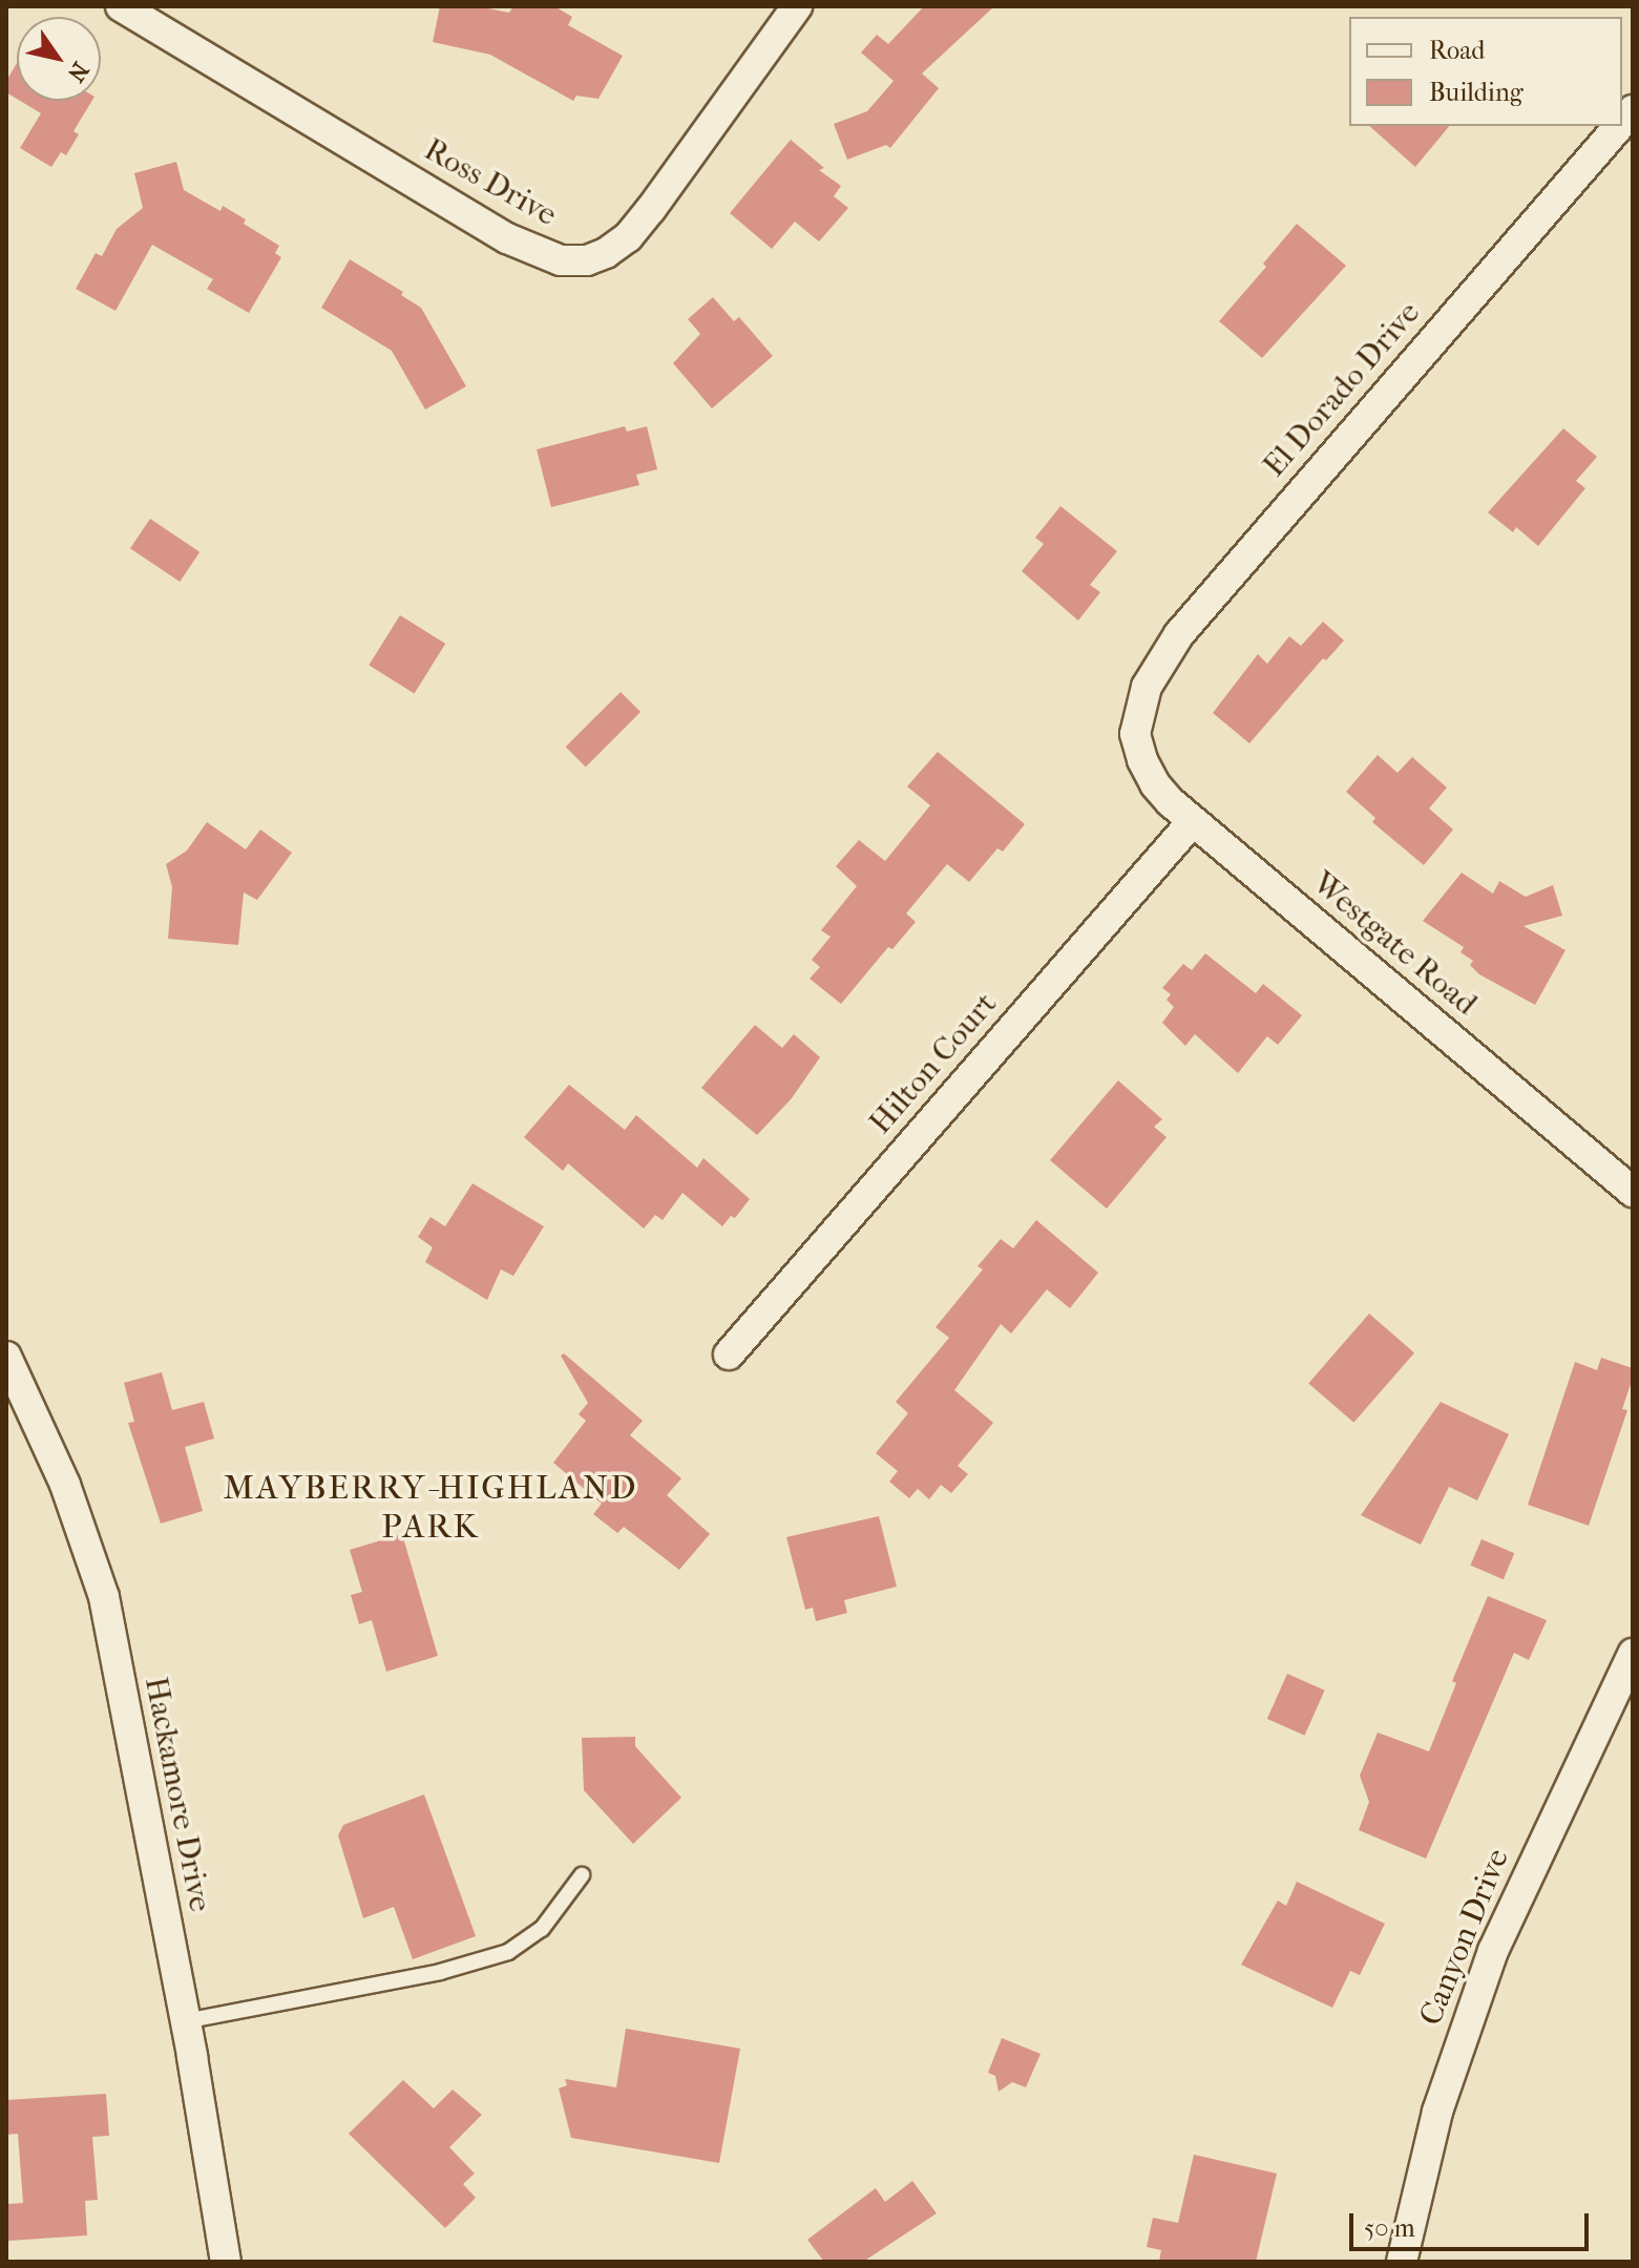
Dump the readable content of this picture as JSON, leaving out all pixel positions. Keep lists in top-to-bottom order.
{
  "streets": {
    "street": [
      "Ross Drive",
      "El Dorado Drive",
      "Westgate Road",
      "Hilton Court",
      "Hackamore Drive",
      "Canyon Drive"
    ]
  },
  "crossings": [
    ["El Dorado Drive", "Westgate Road"],
    ["Westgate Road", "Hilton Court"]
  ],
  "districts": ["MAYBERRY-HIGHLAND PARK"],
  "legend": ["Road", "Building"],
  "scale_bar": "50 m",
  "north": "bottom right"
}
